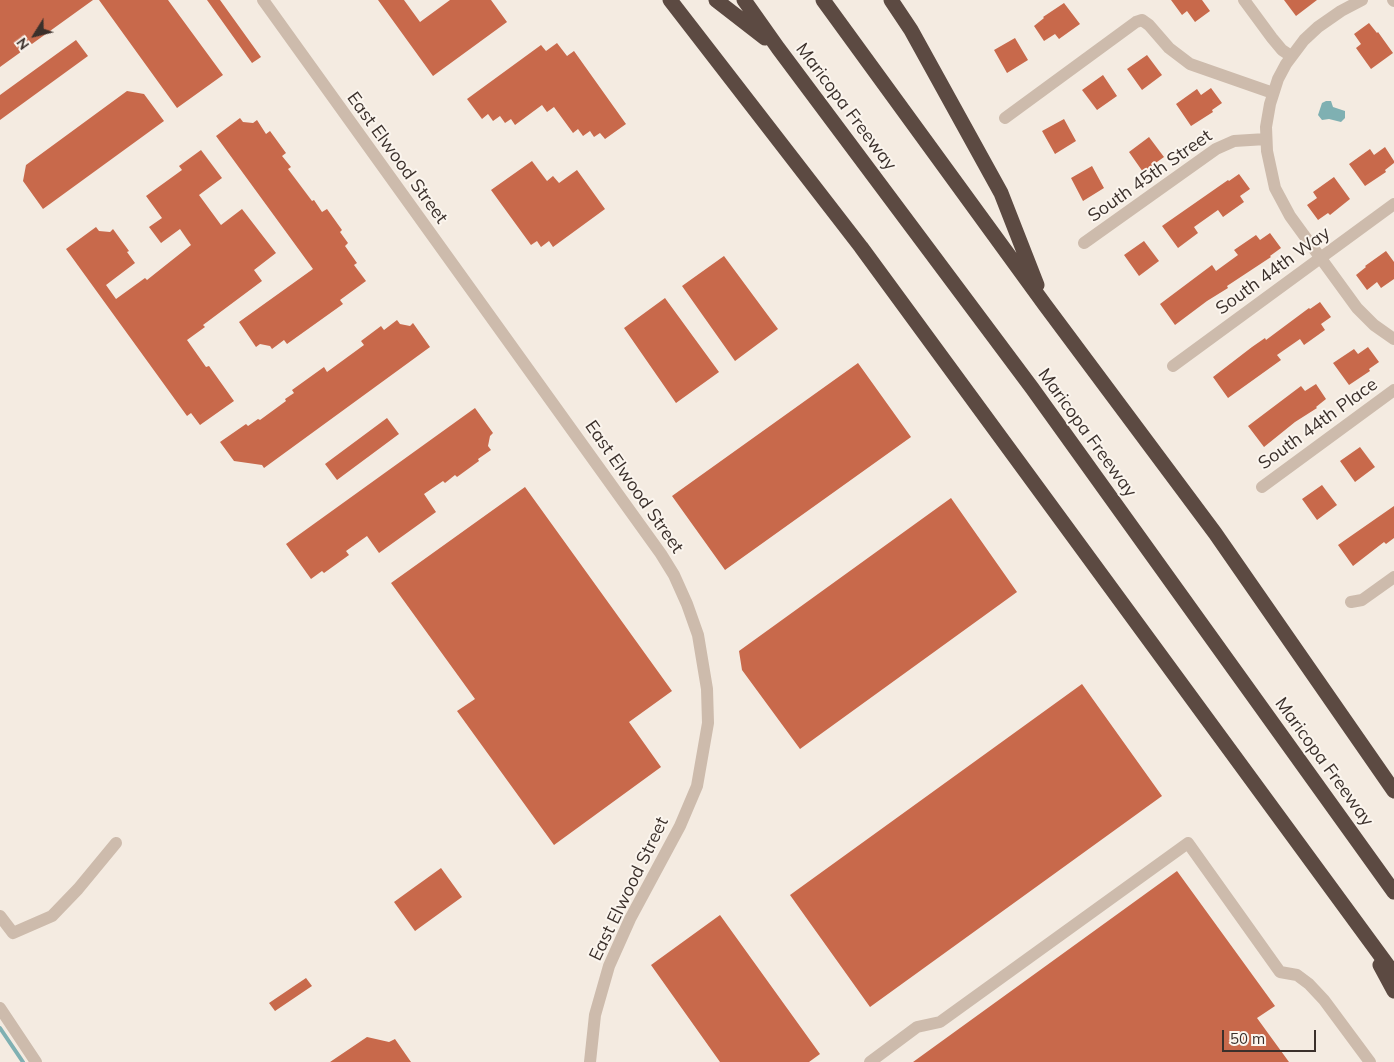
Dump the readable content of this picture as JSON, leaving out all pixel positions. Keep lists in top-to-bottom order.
{
  "streets": {
    "highway": ["Maricopa Freeway"],
    "street": [
      "East Elwood Street",
      "South 45th Street",
      "South 44th Way",
      "South 44th Place"
    ]
  },
  "scale_bar": "50 m",
  "north": "bottom left"
}
